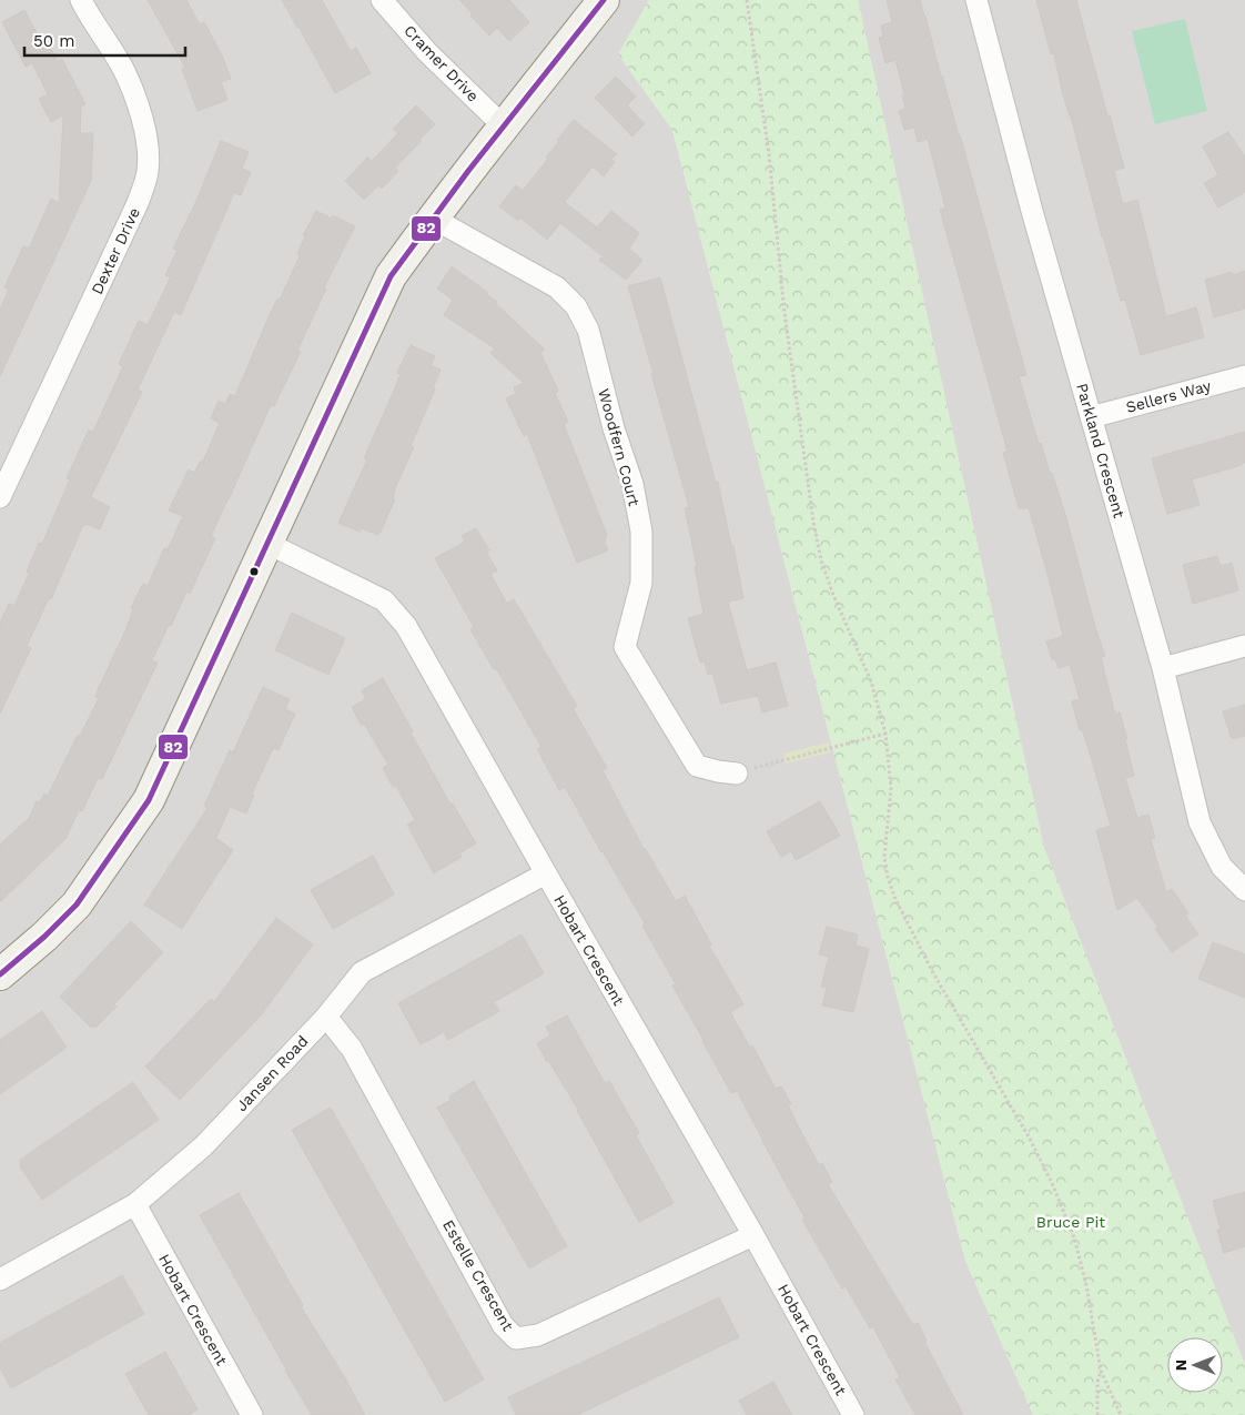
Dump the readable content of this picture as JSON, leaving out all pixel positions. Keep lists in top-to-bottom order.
{
  "streets": {
    "street": [
      "Cramer Drive",
      "Dexter Drive",
      "Sellers Way",
      "Woodfern Court",
      "Parkland Crescent",
      "Hobart Crescent",
      "Jansen Road",
      "Estelle Crescent"
    ]
  },
  "crossings": [
    ["Sellers Way", "Parkland Crescent"],
    ["Hobart Crescent", "Jansen Road"],
    ["Hobart Crescent", "Estelle Crescent"],
    ["Jansen Road", "Estelle Crescent"]
  ],
  "parks": ["Bruce Pit"],
  "lines": ["transit line 82"],
  "scale_bar": "50 m",
  "north": "left"
}
